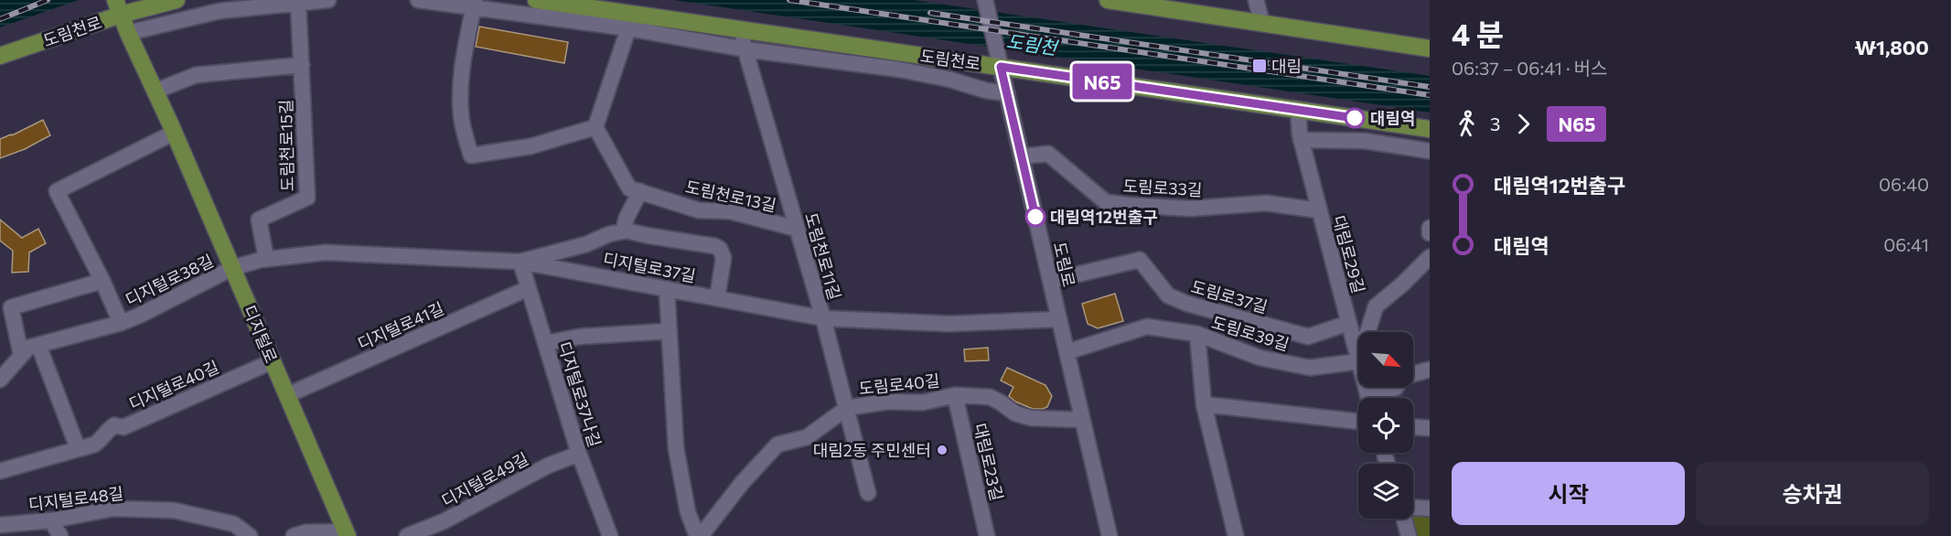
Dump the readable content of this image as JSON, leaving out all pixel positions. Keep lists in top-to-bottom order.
{
  "streets": {
    "main road": ["도림천로", "디지털로"],
    "street": [
      "도림천로15길",
      "도림로33길",
      "도림천로13길",
      "대림로29길",
      "도림천로11길",
      "도림로",
      "디지털로37길",
      "디지털로38길",
      "도림로37길",
      "디지털로41길",
      "도림로39길",
      "도림로40길",
      "디지털로40길",
      "디지털로37나길",
      "대림로23길",
      "디지털로49길",
      "디지털로48길"
    ]
  },
  "crossings": [
    ["도림천로", "대림로29길"],
    ["도림천로", "도림천로11길"],
    ["도림천로", "도림로"],
    ["도림천로", "디지털로"],
    ["도림천로15길", "디지털로37길"],
    ["도림로33길", "대림로29길"],
    ["도림로33길", "도림로"],
    ["도림천로13길", "도림천로11길"],
    ["대림로29길", "도림로37길"],
    ["도림천로11길", "디지털로37길"],
    ["도림천로11길", "도림로40길"],
    ["도림로", "디지털로37길"],
    ["도림로", "도림로37길"],
    ["도림로", "도림로39길"],
    ["도림로", "도림로40길"],
    ["디지털로37길", "디지털로38길"],
    ["디지털로37길", "디지털로"],
    ["디지털로37길", "디지털로37나길"],
    ["디지털로38길", "디지털로"],
    ["디지털로41길", "디지털로"],
    ["디지털로41길", "디지털로37나길"],
    ["디지털로", "디지털로40길"],
    ["도림로40길", "대림로23길"],
    ["디지털로37나길", "디지털로49길"]
  ],
  "water": ["도림천"],
  "places": {
    "transit": ["대림"],
    "other": ["대림역", "대림역12번출구", "대림2동 주민센터"]
  },
  "lines": ["bus line N65"],
  "north": "bottom right",
  "page": {
    "on_map": "N65",
    "heading": ["4 분", "06:37 – 06:41 · 버스", "₩1,800"],
    "legs": ["3", "N65"],
    "list": [
      {
        "name": "대림역12번출구",
        "value": "06:40"
      },
      {
        "name": "대림역",
        "value": "06:41"
      }
    ],
    "buttons": ["시작", "승차권"]
  }
}
